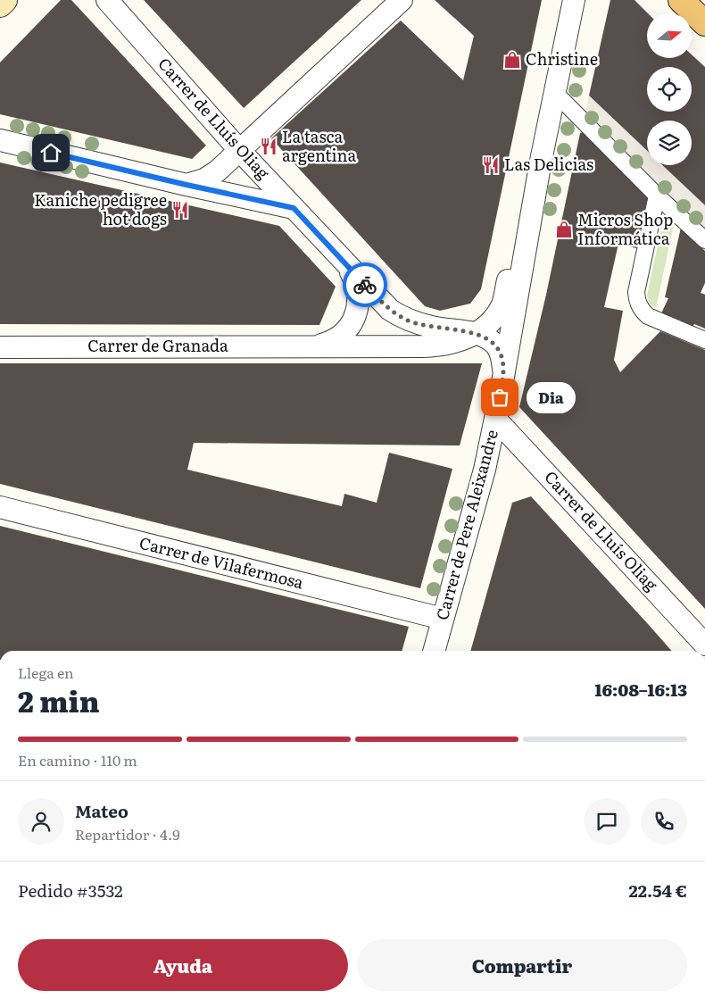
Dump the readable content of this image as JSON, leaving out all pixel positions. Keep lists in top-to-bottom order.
{
  "streets": {
    "street": [
      "Carrer de Lluís Oliag",
      "Carrer de Granada",
      "Carrer de Pere Aleixandre",
      "Carrer de Vilafermosa"
    ]
  },
  "crossings": [
    ["Carrer de Lluís Oliag", "Carrer de Granada"],
    ["Carrer de Lluís Oliag", "Carrer de Pere Aleixandre"],
    ["Carrer de Granada", "Carrer de Pere Aleixandre"],
    ["Carrer de Pere Aleixandre", "Carrer de Vilafermosa"]
  ],
  "places": {
    "shop": ["Christine", "Micros Shop Informática"],
    "restaurant": ["La tasca argentina", "Las Delicias", "Kaniche pedigree hot dogs"],
    "other": ["Dia"]
  },
  "north": "right",
  "page": {
    "bubble": "Dia",
    "heading": ["2 min", "Llega en", "16:08–16:13"],
    "panel": [
      "Mateo",
      "Repartidor · 4.9",
      "Pedido #3532",
      "22.54 €"
    ],
    "bar": "En camino · 110 m",
    "buttons": ["Ayuda", "Compartir"]
  }
}
